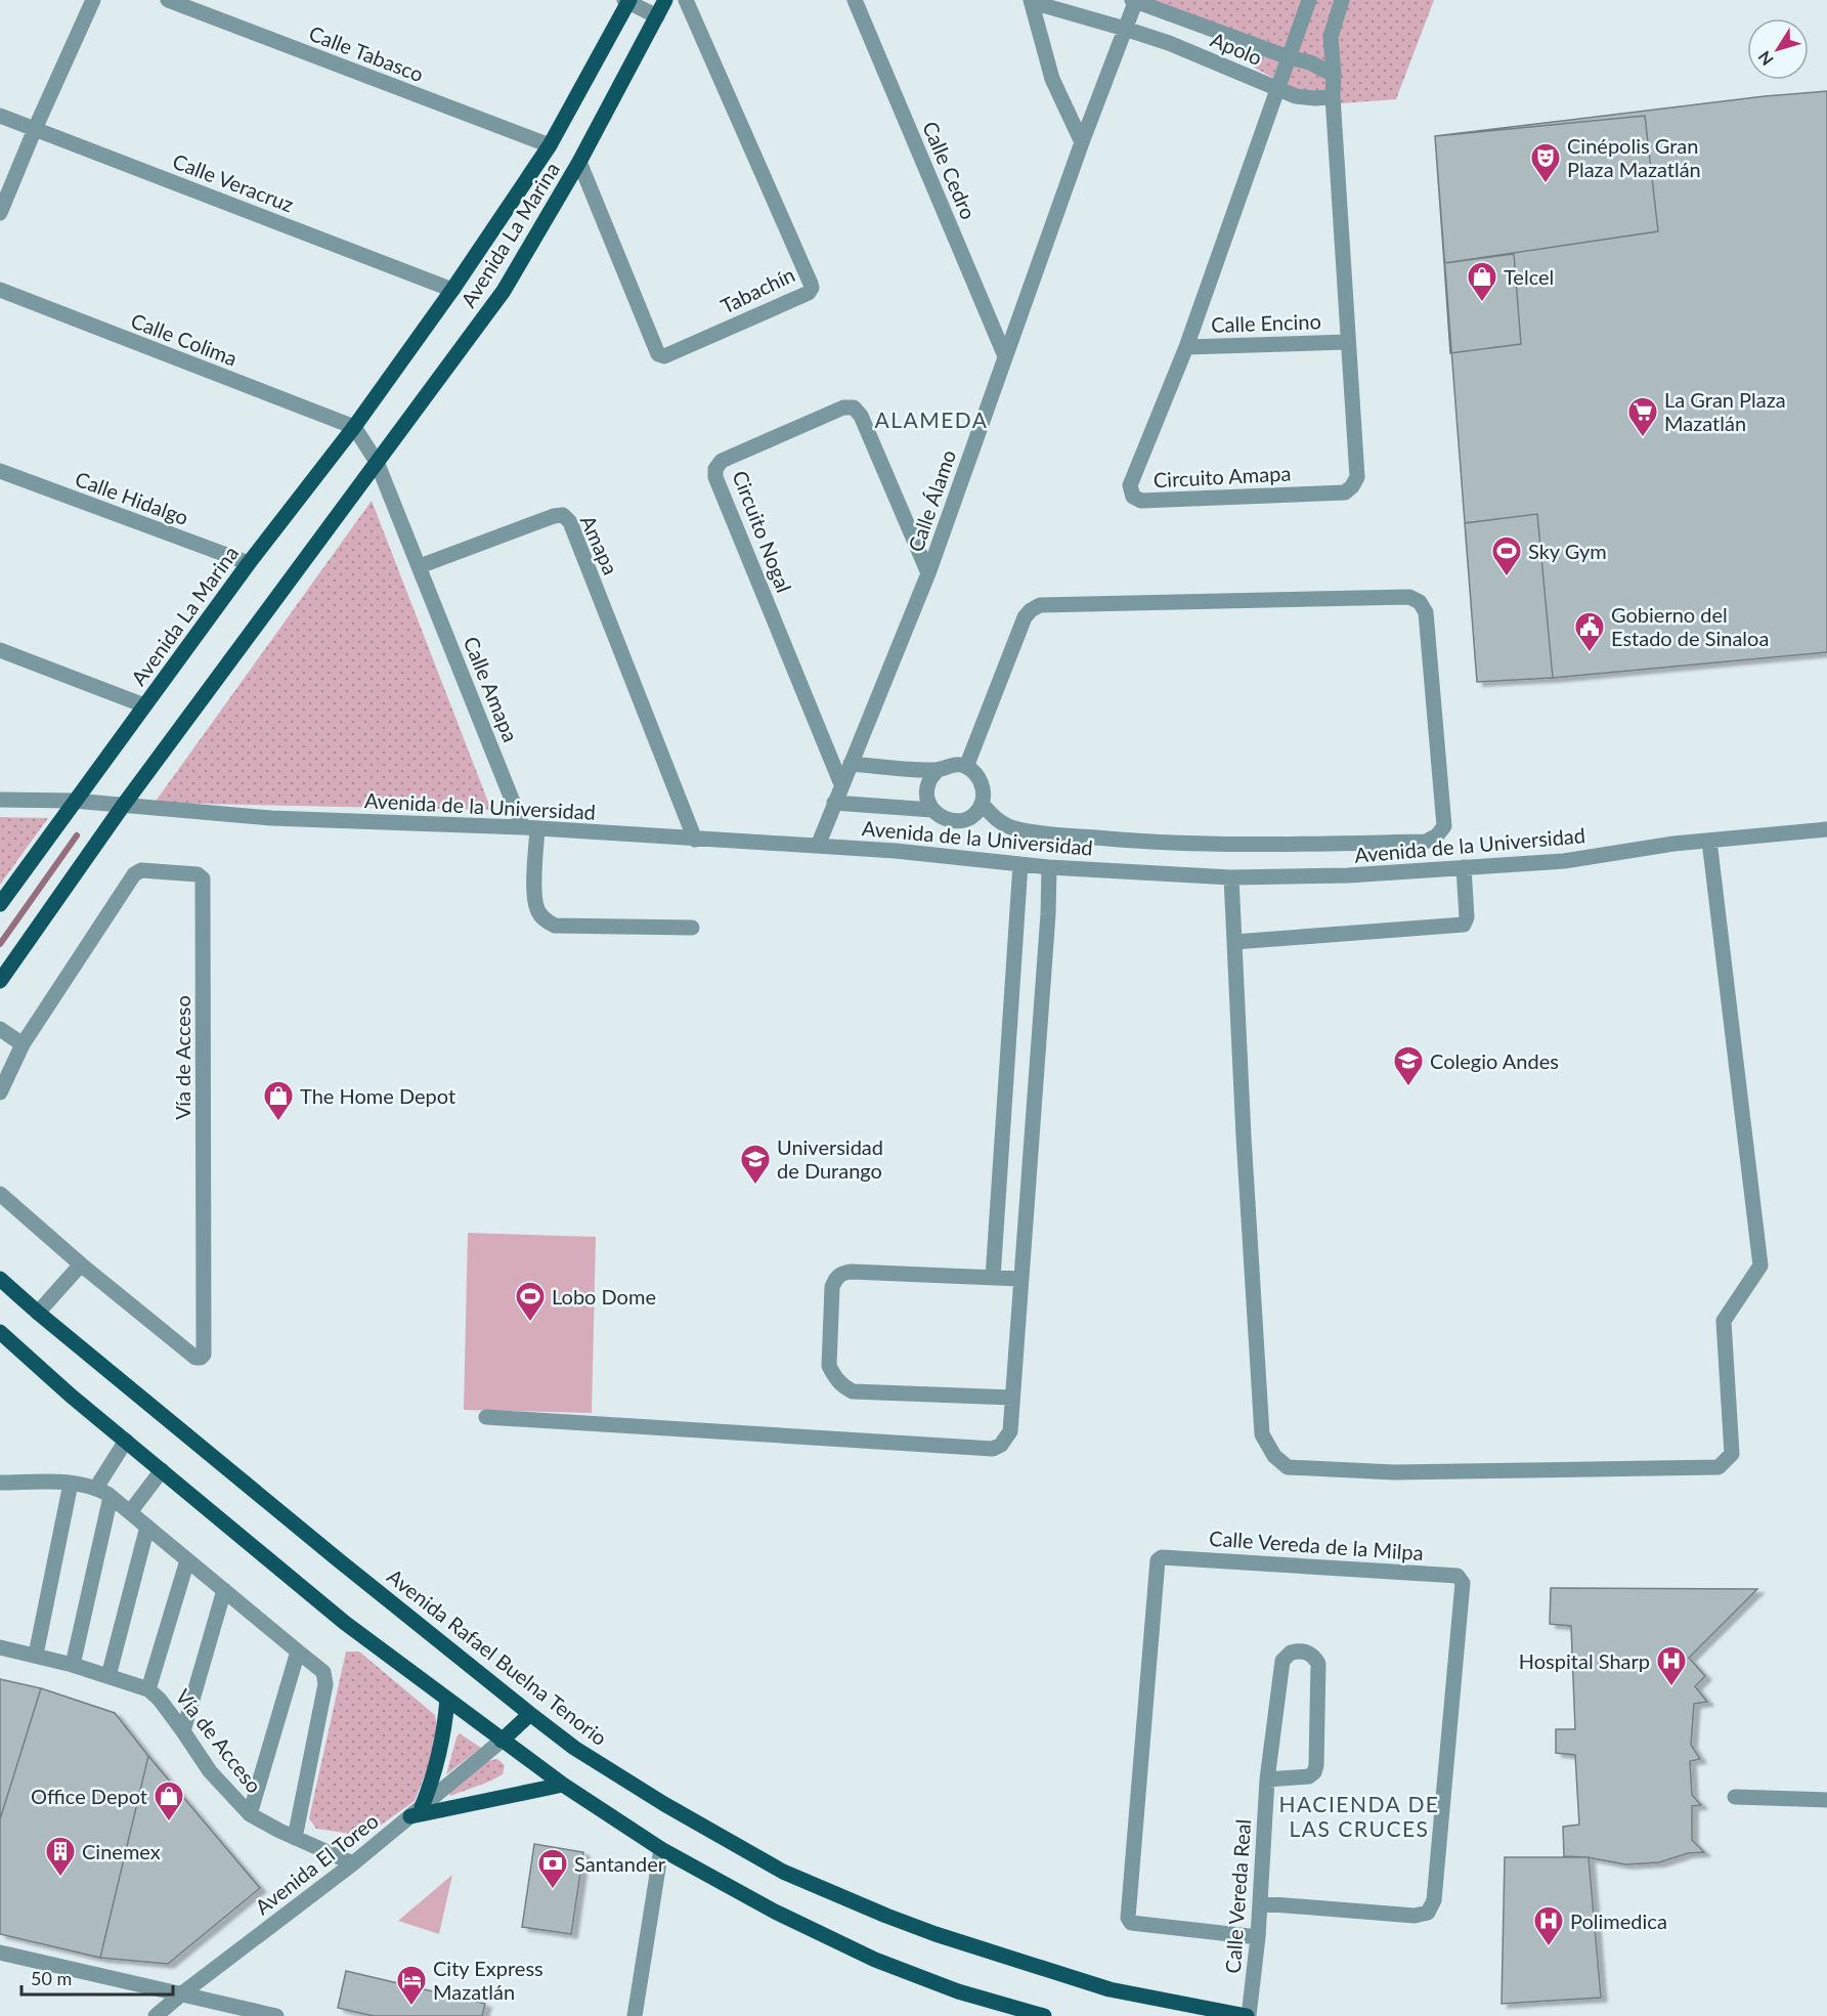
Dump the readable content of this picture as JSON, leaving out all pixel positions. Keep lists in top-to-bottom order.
{
  "streets": {
    "main road": ["Avenida La Marina", "Avenida Rafael Buelna Tenorio"],
    "street": [
      "Apolo",
      "Calle Tabasco",
      "Calle Cedro",
      "Calle Veracruz",
      "Tabachín",
      "Calle Encino",
      "Calle Colima",
      "Circuito Amapa",
      "Calle Hidalgo",
      "Calle Álamo",
      "Circuito Nogal",
      "Amapa",
      "Calle Amapa",
      "Avenida de la Universidad",
      "Vía de Acceso",
      "Calle Vereda de la Milpa",
      "Avenida El Toreo",
      "Calle Vereda Real"
    ]
  },
  "crossings": [
    ["Apolo", "Circuito Amapa"],
    ["Apolo", "Calle Álamo"],
    ["Calle Tabasco", "Avenida La Marina"],
    ["Calle Cedro", "Calle Álamo"],
    ["Calle Veracruz", "Avenida La Marina"],
    ["Avenida La Marina", "Tabachín"],
    ["Avenida La Marina", "Calle Colima"],
    ["Avenida La Marina", "Calle Hidalgo"],
    ["Avenida La Marina", "Avenida de la Universidad"],
    ["Calle Encino", "Circuito Amapa"],
    ["Calle Álamo", "Circuito Nogal"],
    ["Calle Álamo", "Avenida de la Universidad"],
    ["Amapa", "Calle Amapa"],
    ["Amapa", "Avenida de la Universidad"],
    ["Calle Amapa", "Avenida de la Universidad"],
    ["Vía de Acceso", "Avenida El Toreo"],
    ["Calle Vereda de la Milpa", "Calle Vereda Real"],
    ["Avenida Rafael Buelna Tenorio", "Calle Vereda Real"]
  ],
  "districts": ["ALAMEDA", "HACIENDA DE LAS CRUCES"],
  "places": {
    "theatre": ["Cinépolis Gran Plaza Mazatlán"],
    "shop": ["Telcel", "The Home Depot", "Office Depot"],
    "supermarket": ["La Gran Plaza Mazatlán"],
    "sports": ["Sky Gym", "Lobo Dome"],
    "public building": ["Gobierno del Estado de Sinaloa"],
    "school or university": ["Colegio Andes", "Universidad de Durango"],
    "hospital": ["Hospital Sharp", "Polimedica"],
    "building": ["Cinemex"],
    "bank": ["Santander"],
    "hotel": ["City Express Mazatlán"]
  },
  "scale_bar": "50 m",
  "north": "bottom left"
}
